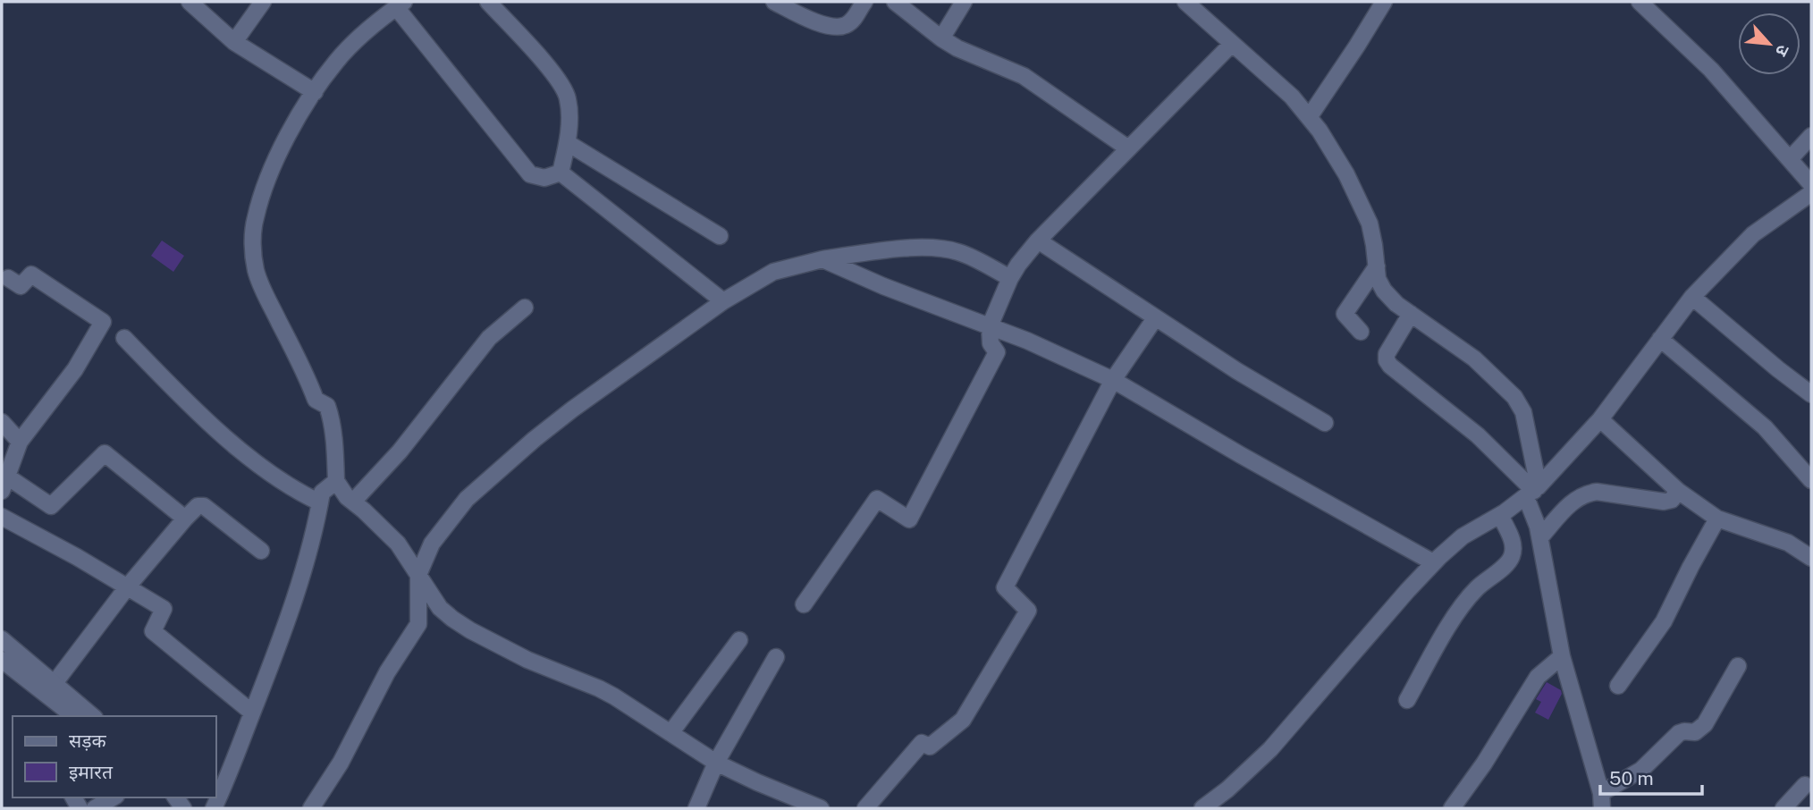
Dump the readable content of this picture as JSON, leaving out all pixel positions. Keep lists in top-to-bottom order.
{
  "legend": ["सड़क", "इमारत"],
  "scale_bar": "50 m",
  "north": "bottom right"
}
